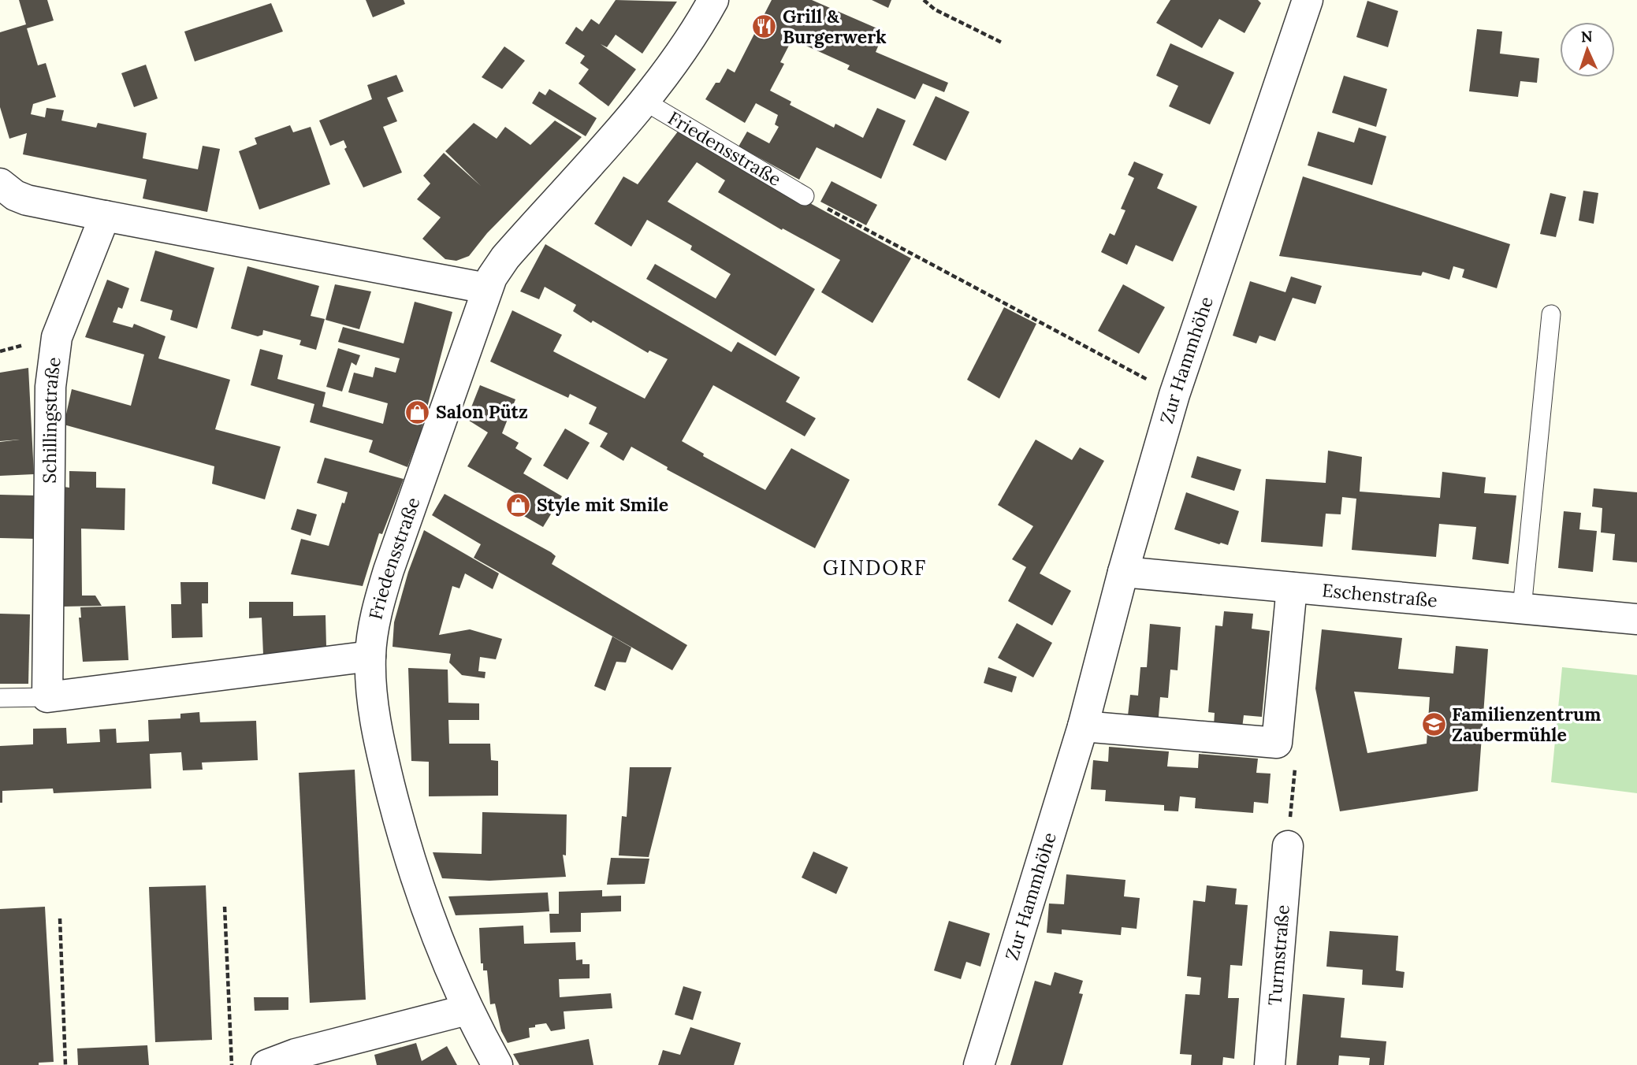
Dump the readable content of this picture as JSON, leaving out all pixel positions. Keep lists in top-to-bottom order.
{
  "streets": {
    "street": [
      "Friedensstraße",
      "Zur Hammhöhe",
      "Schillingstraße",
      "Eschenstraße",
      "Turmstraße"
    ]
  },
  "crossings": [
    ["Zur Hammhöhe", "Eschenstraße"]
  ],
  "districts": ["GINDORF"],
  "places": {
    "restaurant": ["Grill & Burgerwerk"],
    "shop": ["Salon Pütz", "Style mit Smile"],
    "school or university": ["Familienzentrum Zaubermühle"]
  },
  "north": "top"
}
